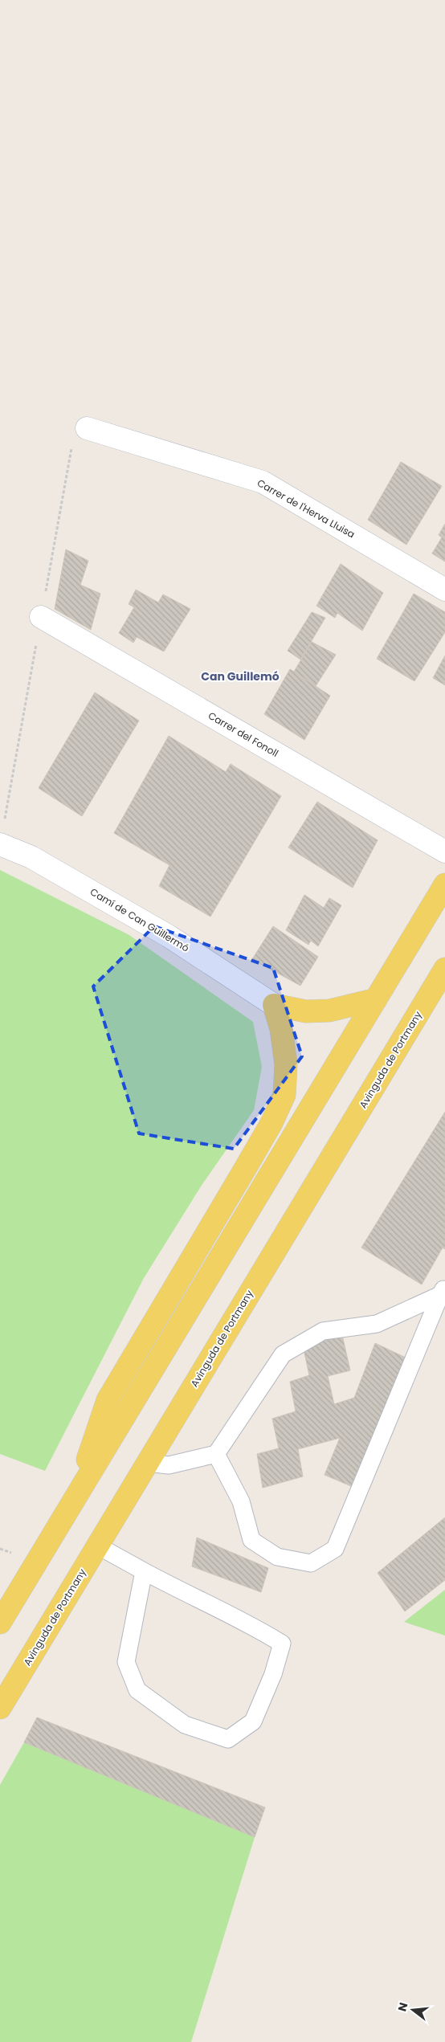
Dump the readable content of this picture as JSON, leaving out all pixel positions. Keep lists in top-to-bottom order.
{
  "streets": {
    "main road": ["Avinguda de Portmany"],
    "street": ["Carrer de l'Herva Lluisa", "Carrer del Fonoll", "Camí de Can Guillermó"]
  },
  "districts": ["Can Guillemó"],
  "north": "left"
}
